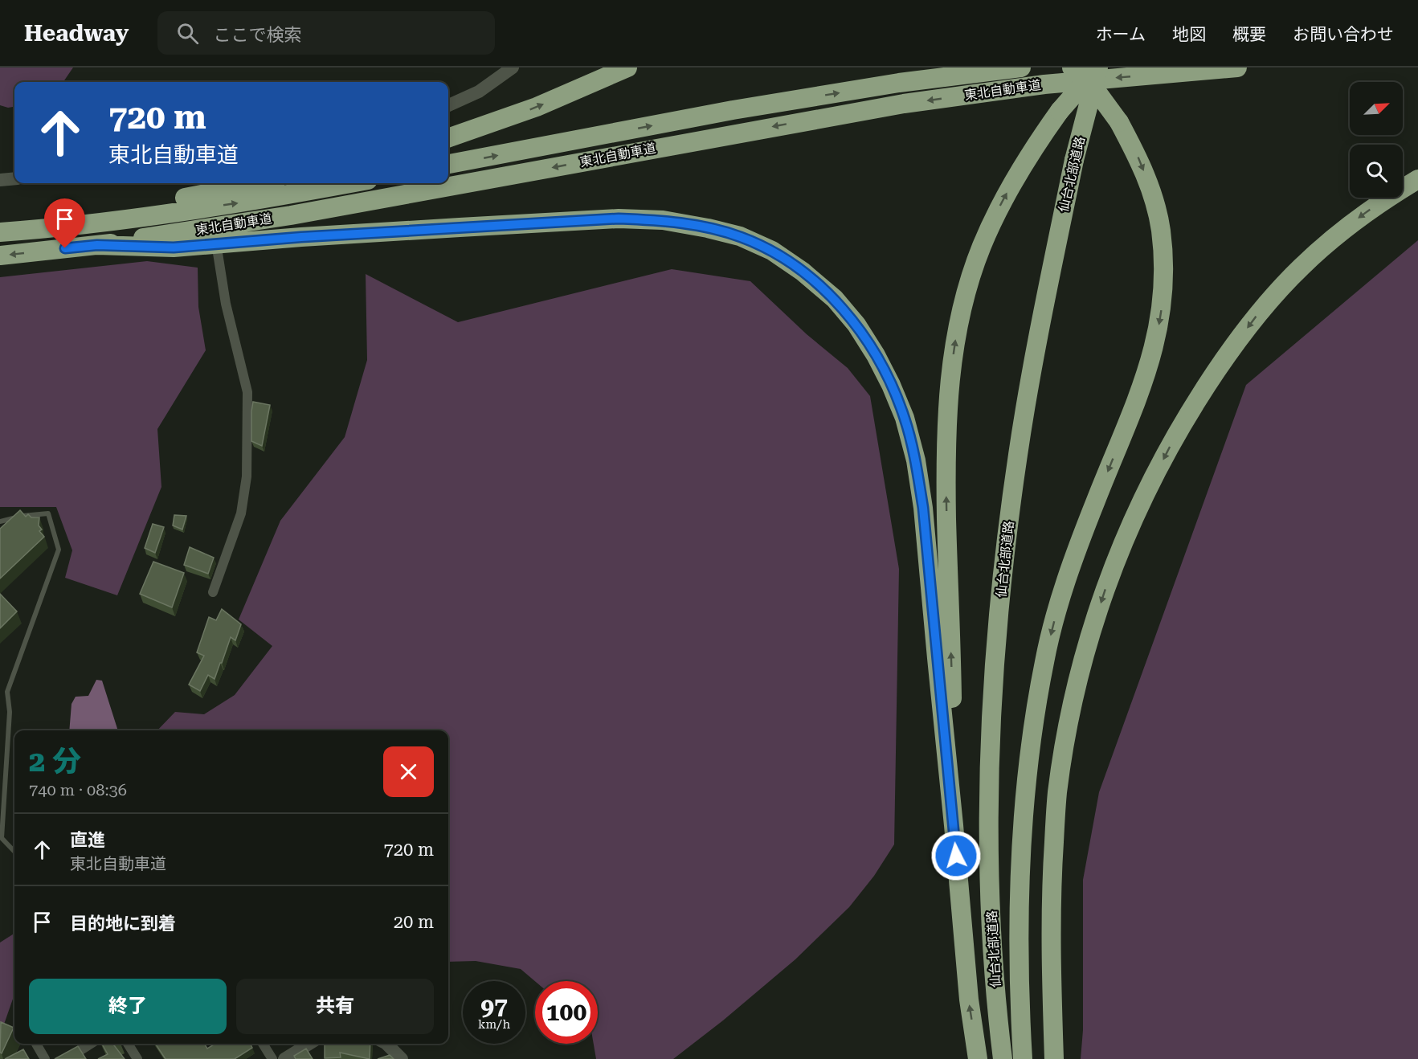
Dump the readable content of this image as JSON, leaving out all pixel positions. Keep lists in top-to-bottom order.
{
  "streets": {
    "highway": ["東北自動車道", "仙台北部道路"]
  },
  "north": "top right",
  "page": {
    "header": "Headway",
    "search": "ここで検索",
    "nav": [
      "ホーム",
      "地図",
      "概要",
      "お問い合わせ"
    ],
    "turn": ["720 m", "東北自動車道"],
    "heading": ["2 分", "740 m · 08:36"],
    "list": [
      {
        "name": "直進",
        "note": "東北自動車道",
        "value": "720 m"
      },
      {
        "name": "目的地に到着",
        "value": "20 m"
      }
    ],
    "buttons": ["終了", "共有"],
    "speed": "97 km/h",
    "limit": "100"
  }
}
